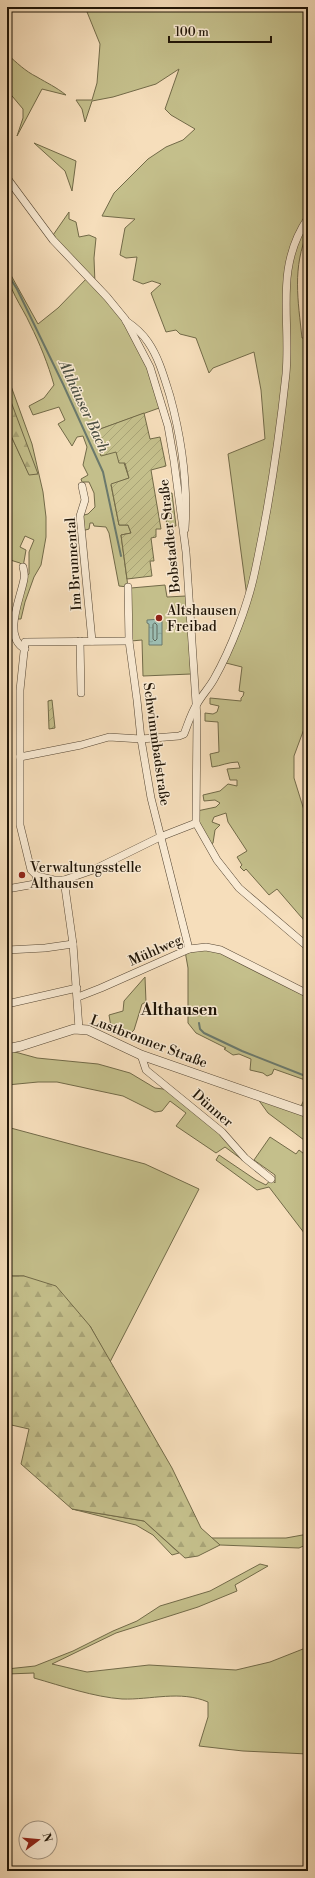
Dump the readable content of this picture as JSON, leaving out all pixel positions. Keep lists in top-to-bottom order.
{
  "streets": {
    "street": [
      "Bobstadter Straße",
      "Im Brunnental",
      "Schwimmbadstraße",
      "Mühlweg",
      "Lustbronner Straße",
      "Dünner"
    ]
  },
  "crossings": [
    ["Schwimmbadstraße", "Mühlweg"],
    ["Lustbronner Straße", "Dünner"]
  ],
  "districts": ["Althausen"],
  "water": ["Althäuser Bach"],
  "places": ["Altshausen Freibad", "Verwaltungsstelle Althausen"],
  "scale_bar": "100 m",
  "north": "right"
}
